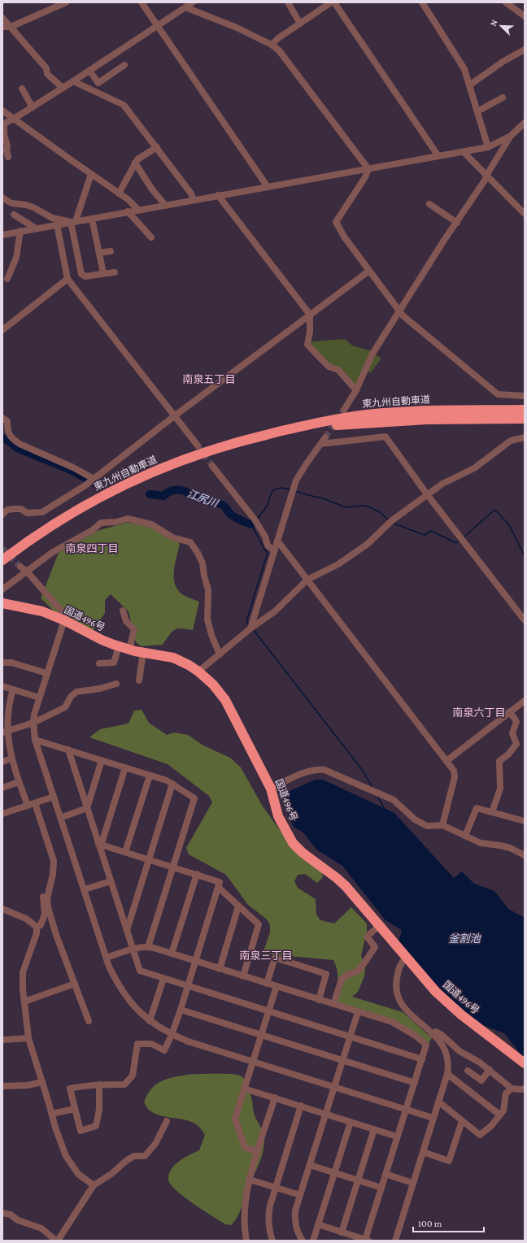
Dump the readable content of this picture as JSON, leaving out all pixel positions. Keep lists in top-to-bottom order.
{
  "streets": {
    "highway": ["東九州自動車道", "国道496号"]
  },
  "districts": [
    "南泉五丁目",
    "南泉四丁目",
    "南泉六丁目",
    "南泉三丁目"
  ],
  "water": ["江尻川", "釜割池"],
  "scale_bar": "100 m",
  "north": "top left"
}
